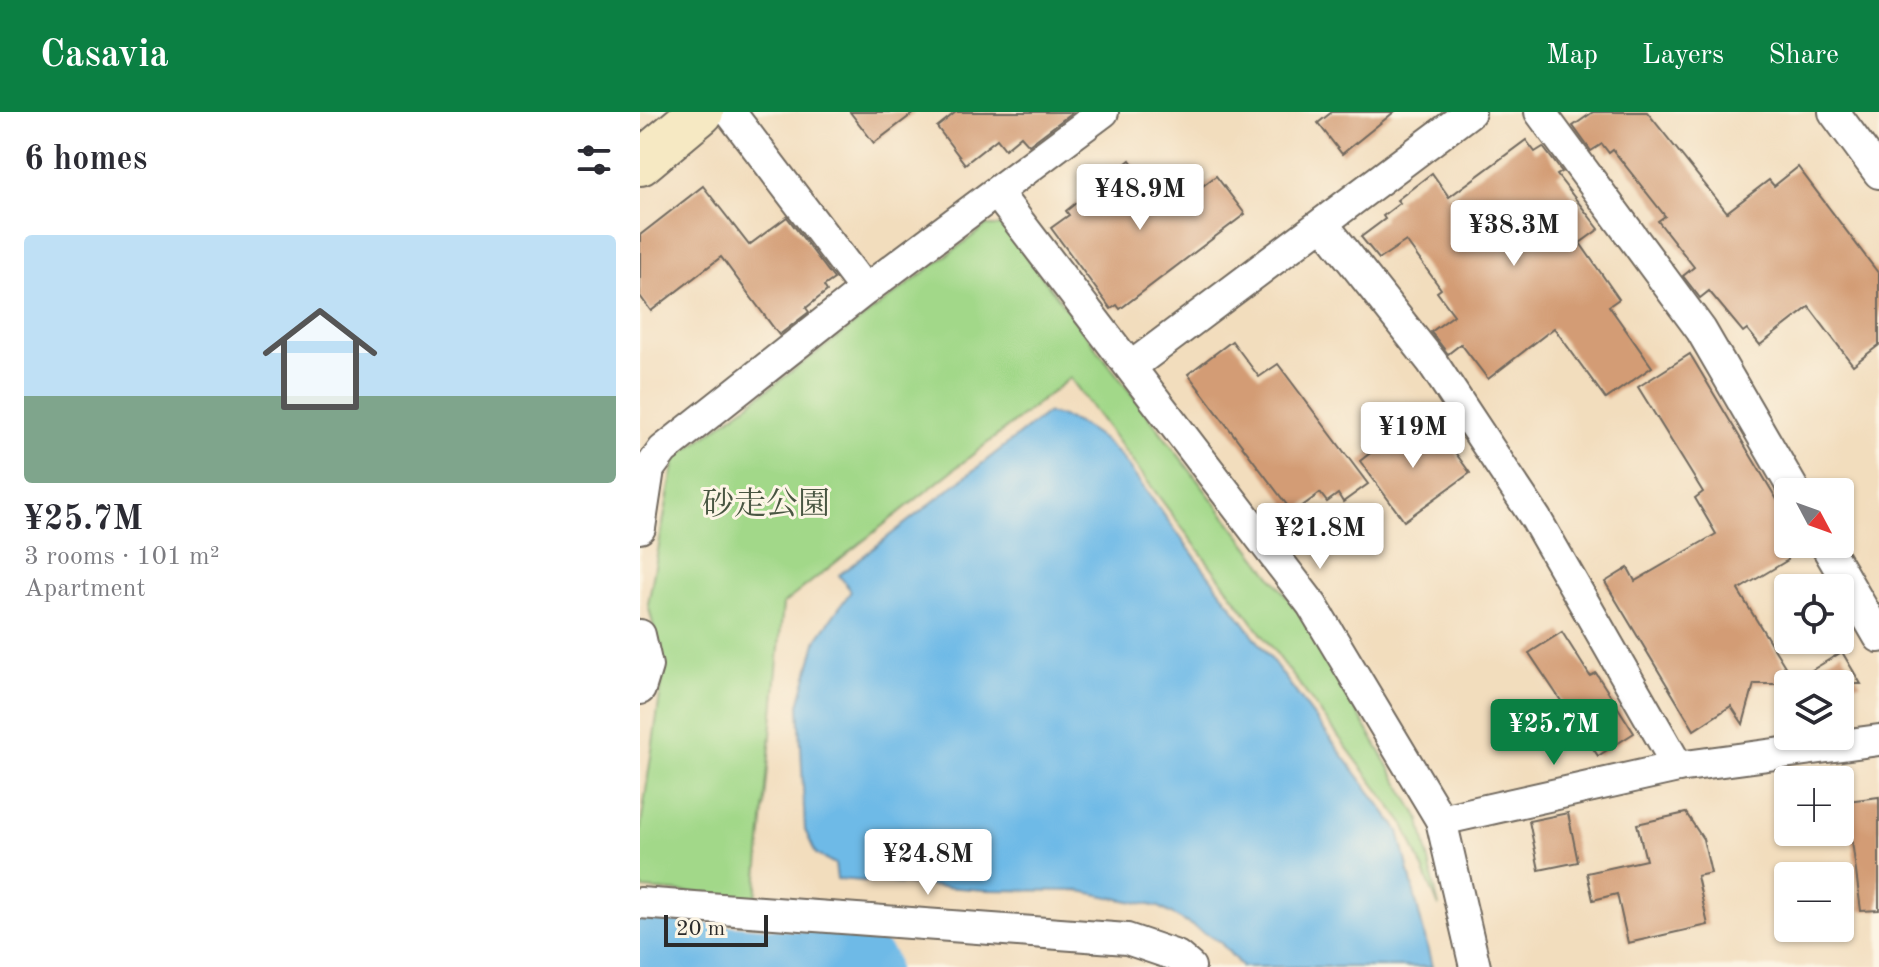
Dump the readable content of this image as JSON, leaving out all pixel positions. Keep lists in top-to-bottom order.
{
  "parks": ["砂走公園"],
  "scale_bar": "20 m",
  "north": "bottom right",
  "page": {
    "header": "Casavia",
    "nav": ["Map", "Layers", "Share"],
    "heading": "6 homes",
    "price": [
      "¥48.9M",
      "¥38.3M",
      "¥19M",
      "¥21.8M",
      "¥25.7M",
      "¥24.8M"
    ],
    "list": [
      {
        "name": "¥25.7M",
        "note": "3 rooms · 101 m² · Apartment"
      }
    ],
    "map_buttons": ["+", "−"],
    "scale": "20 m"
  }
}
